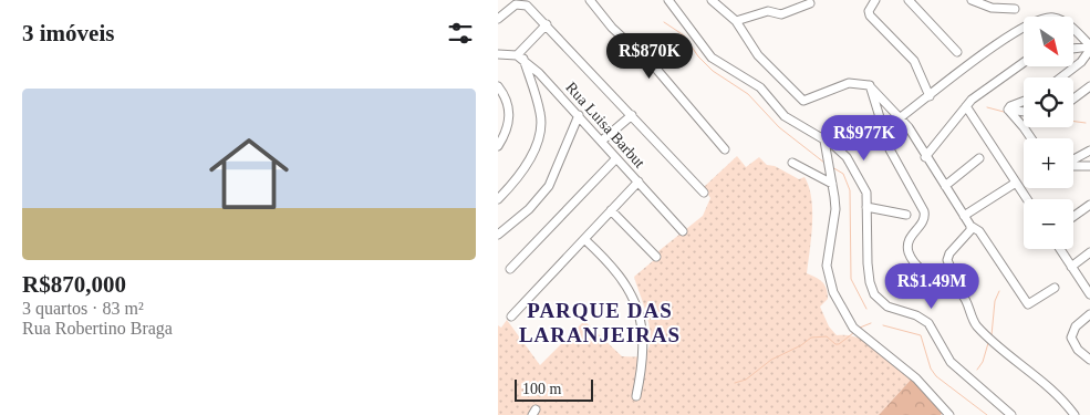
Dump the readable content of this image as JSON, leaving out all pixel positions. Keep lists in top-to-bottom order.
{
  "streets": {
    "street": ["Rua Luisa Barbut"]
  },
  "districts": ["PARQUE DAS LARANJEIRAS"],
  "scale_bar": "100 m",
  "north": "bottom right",
  "page": {
    "heading": "3 imóveis",
    "map_buttons": ["+", "−"],
    "price": ["R$870K", "R$977K", "R$1.49M"],
    "list": [
      {
        "name": "R$870,000",
        "note": "3 quartos · 83 m² · Rua Robertino Braga"
      }
    ],
    "scale": "100 m"
  }
}
